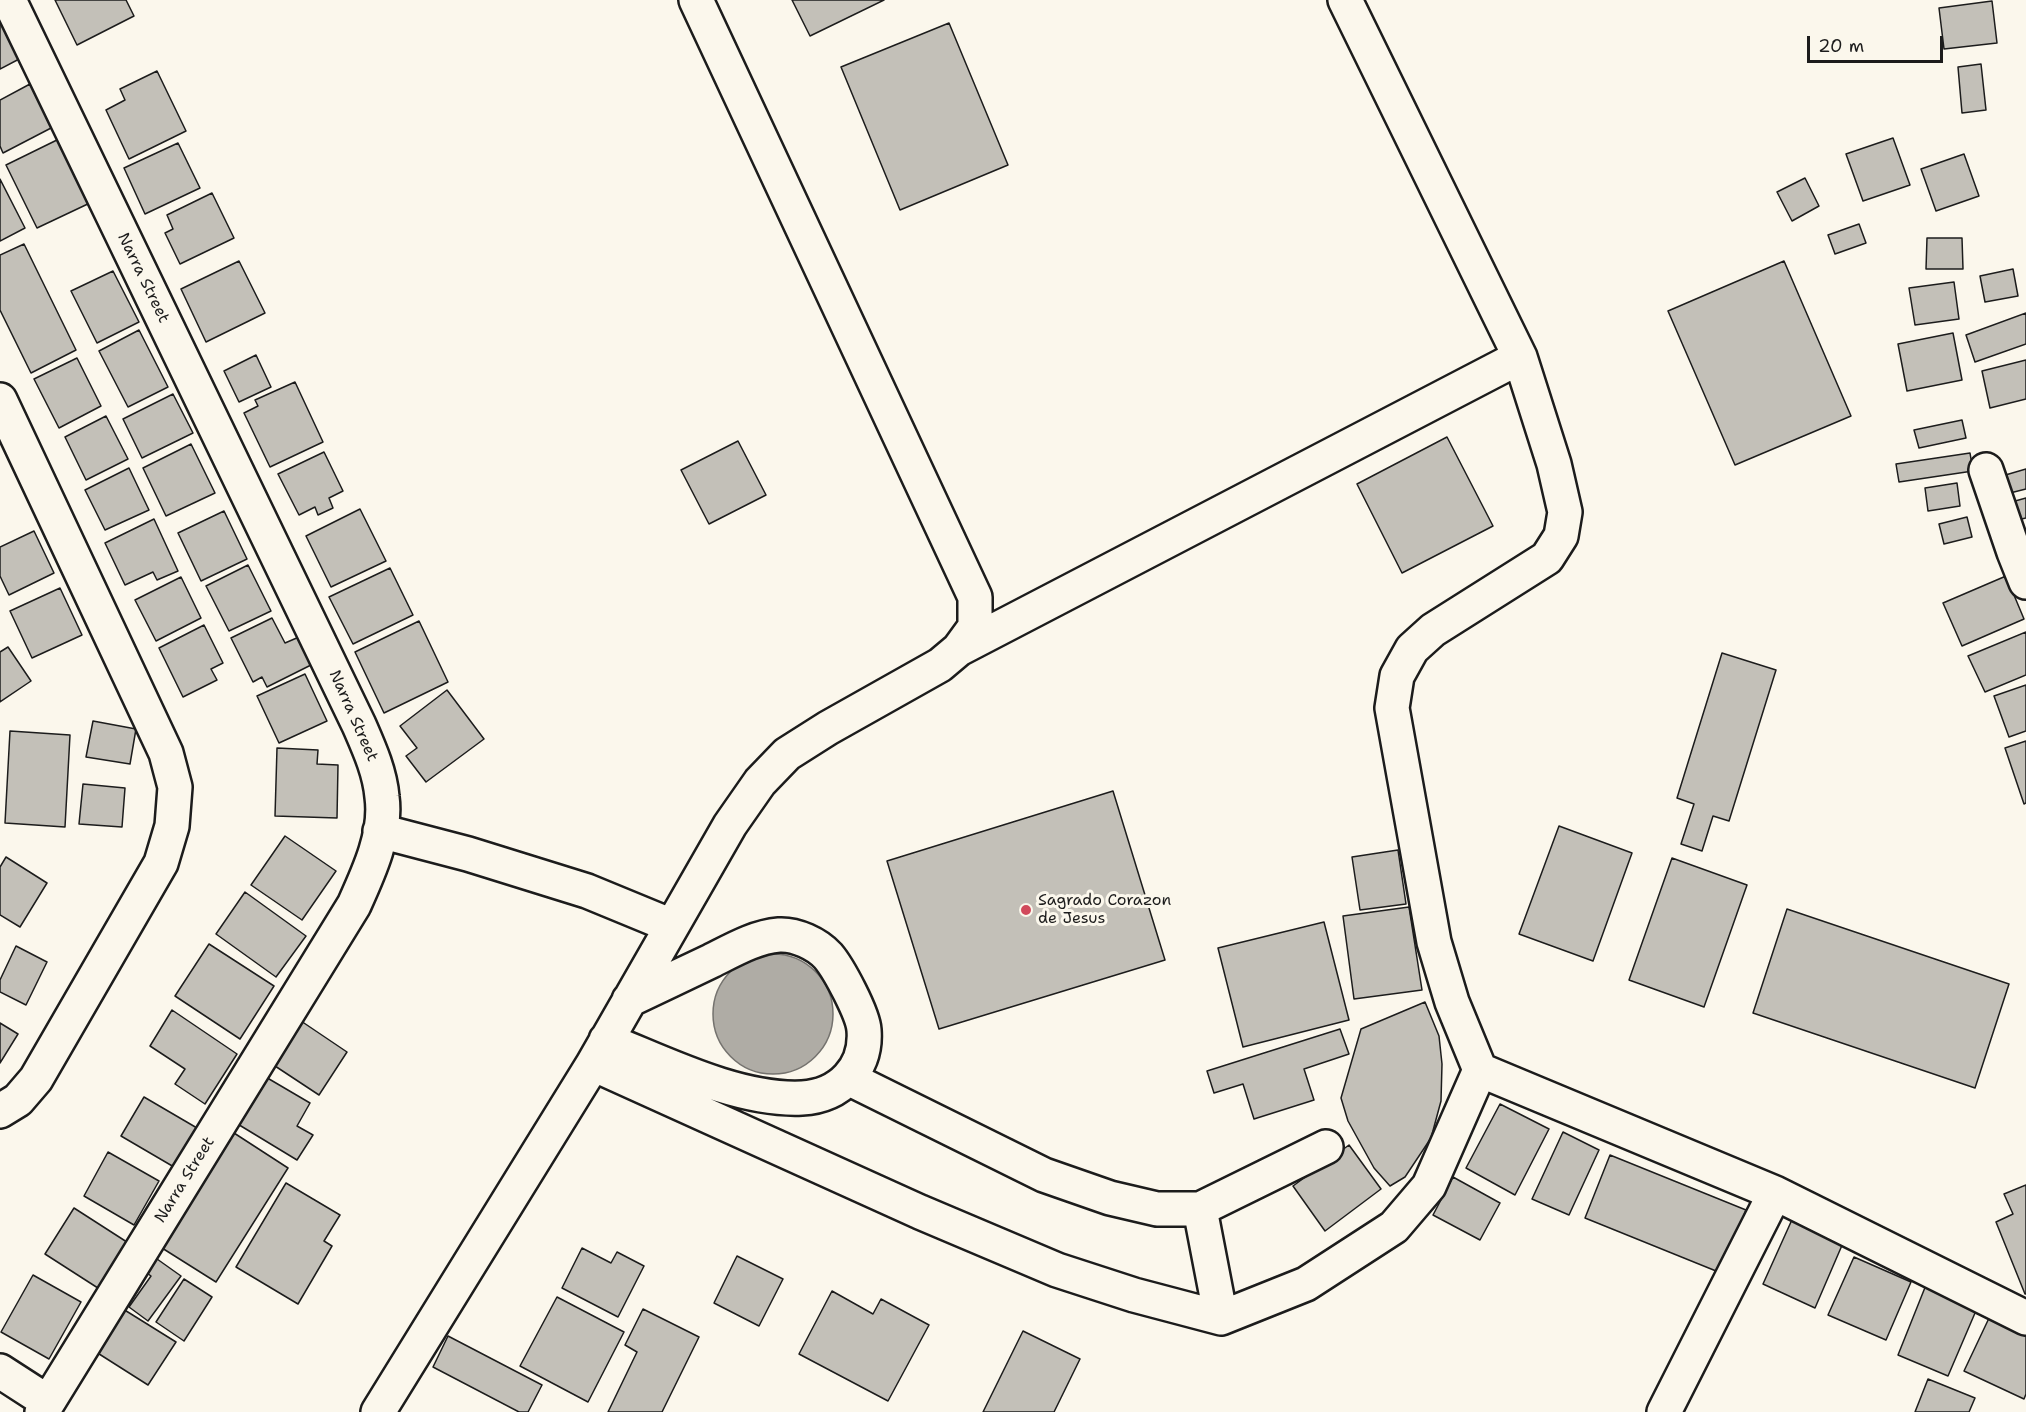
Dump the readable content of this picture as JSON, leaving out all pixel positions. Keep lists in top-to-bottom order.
{
  "streets": {
    "street": ["Narra Street"]
  },
  "places": ["Sagrado Corazon de Jesus"],
  "scale_bar": "20 m"
}
